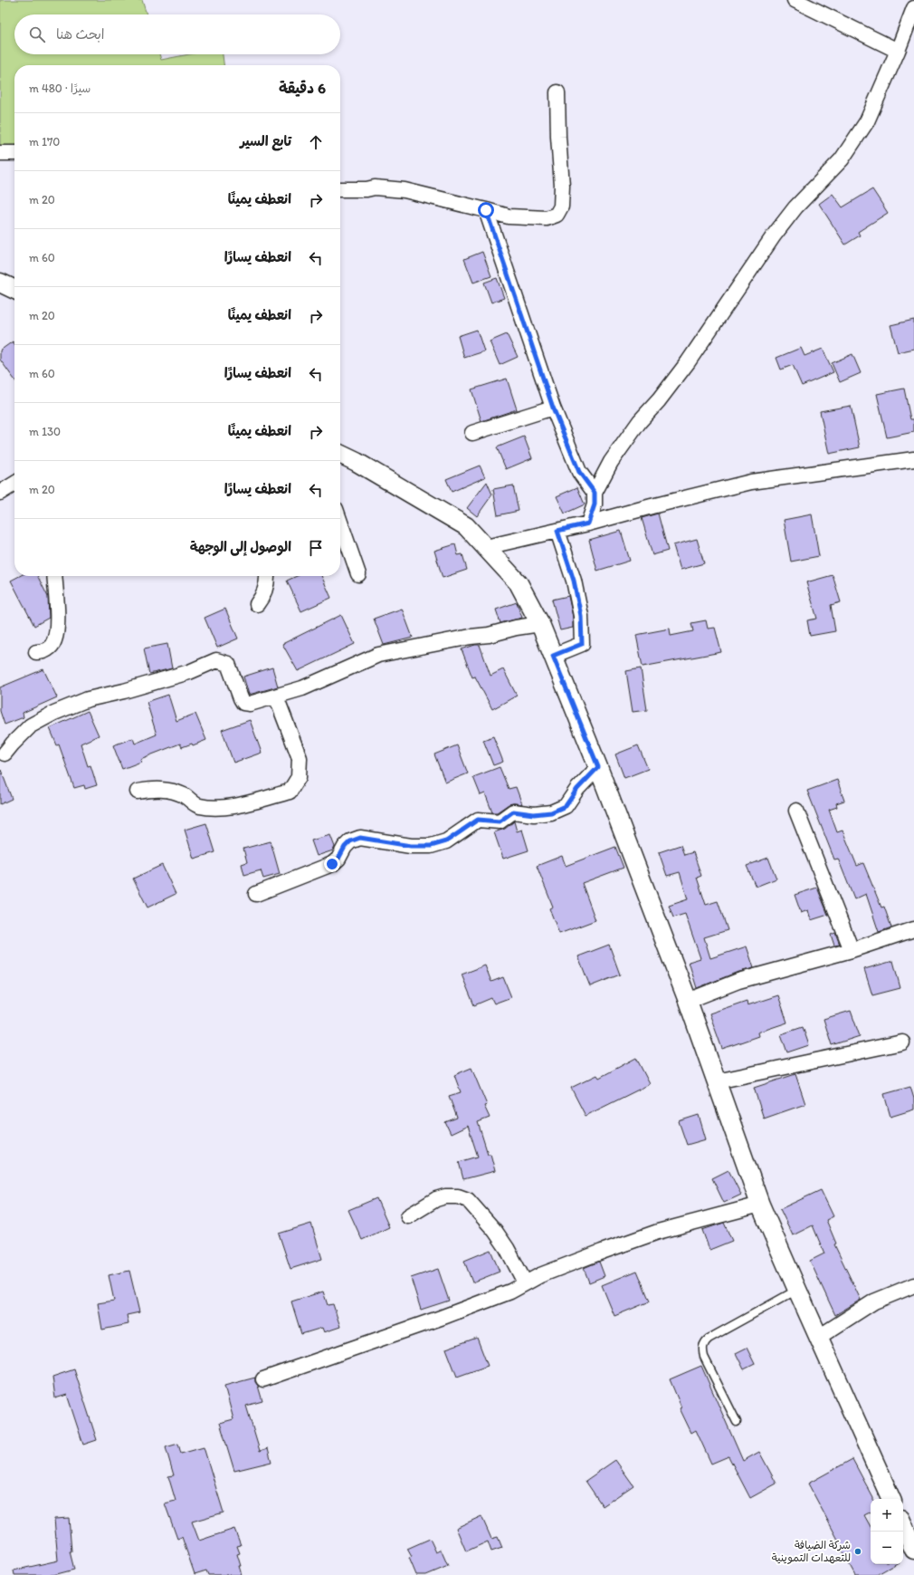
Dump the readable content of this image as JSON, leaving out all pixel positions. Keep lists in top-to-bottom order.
{
  "places": ["شركة الضيافة للتعهدات التموينية"],
  "page": {
    "search": "ابحث هنا",
    "heading": ["6 دقيقة", "سيرًا · 480 m"],
    "list": [
      ["تابع السير", "170 m"],
      ["انعطف يمينًا", "20 m"],
      ["انعطف يسارًا", "60 m"],
      ["انعطف يمينًا", "20 m"],
      ["انعطف يسارًا", "60 m"],
      ["انعطف يمينًا", "130 m"],
      ["انعطف يسارًا", "20 m"],
      "الوصول إلى الوجهة"
    ],
    "map_buttons": ["+", "−"]
  }
}
